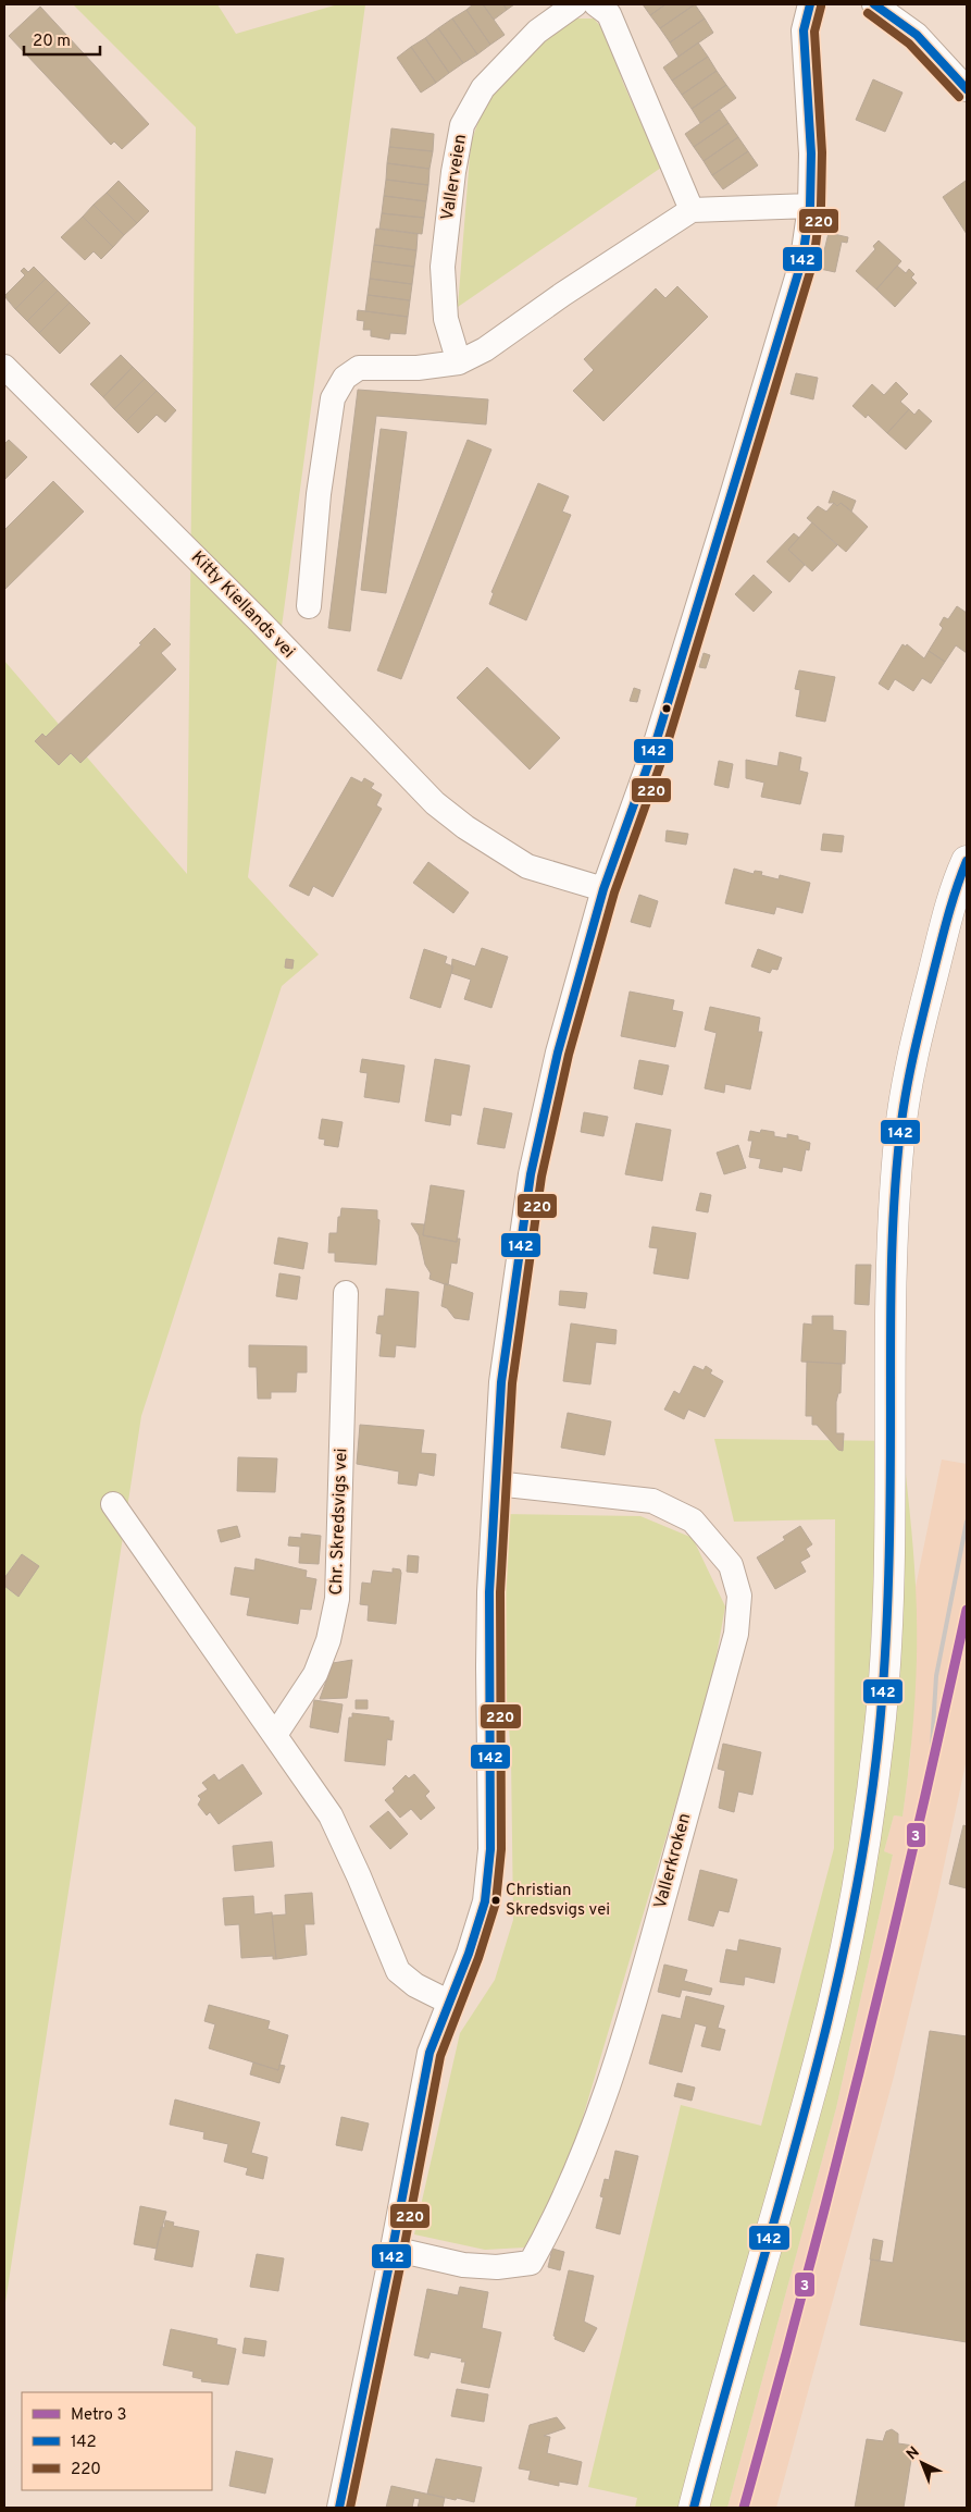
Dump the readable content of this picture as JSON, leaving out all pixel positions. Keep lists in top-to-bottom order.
{
  "streets": {
    "street": [
      "Vallerveien",
      "Kitty Kiellands vei",
      "Chr. Skredsvigs vei",
      "Vallerkroken"
    ]
  },
  "places": ["Christian Skredsvigs vei"],
  "lines": ["transit line 142", "transit line 220", "metro line 3"],
  "legend": ["Metro 3", "142", "220"],
  "scale_bar": "20 m",
  "north": "top left"
}
